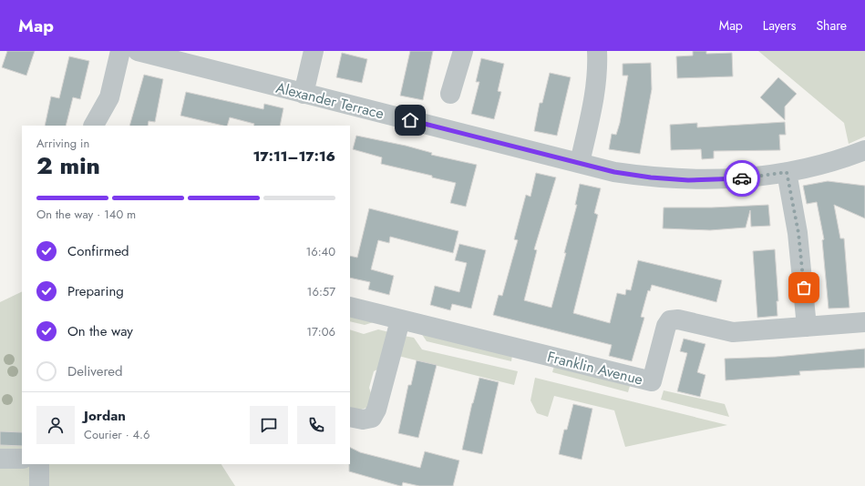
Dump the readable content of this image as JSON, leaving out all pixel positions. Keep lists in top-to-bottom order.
{
  "streets": {
    "street": ["Alexander Terrace", "Franklin Avenue"]
  },
  "page": {
    "header": "Map",
    "nav": ["Map", "Layers", "Share"],
    "heading": ["2 min", "Arriving in", "17:11–17:16"],
    "panel": ["Jordan", "Courier · 4.6"],
    "bar": "On the way · 140 m",
    "list": [
      ["Confirmed", "16:40"],
      ["Preparing", "16:57"],
      ["On the way", "17:06"],
      "Delivered"
    ]
  }
}
